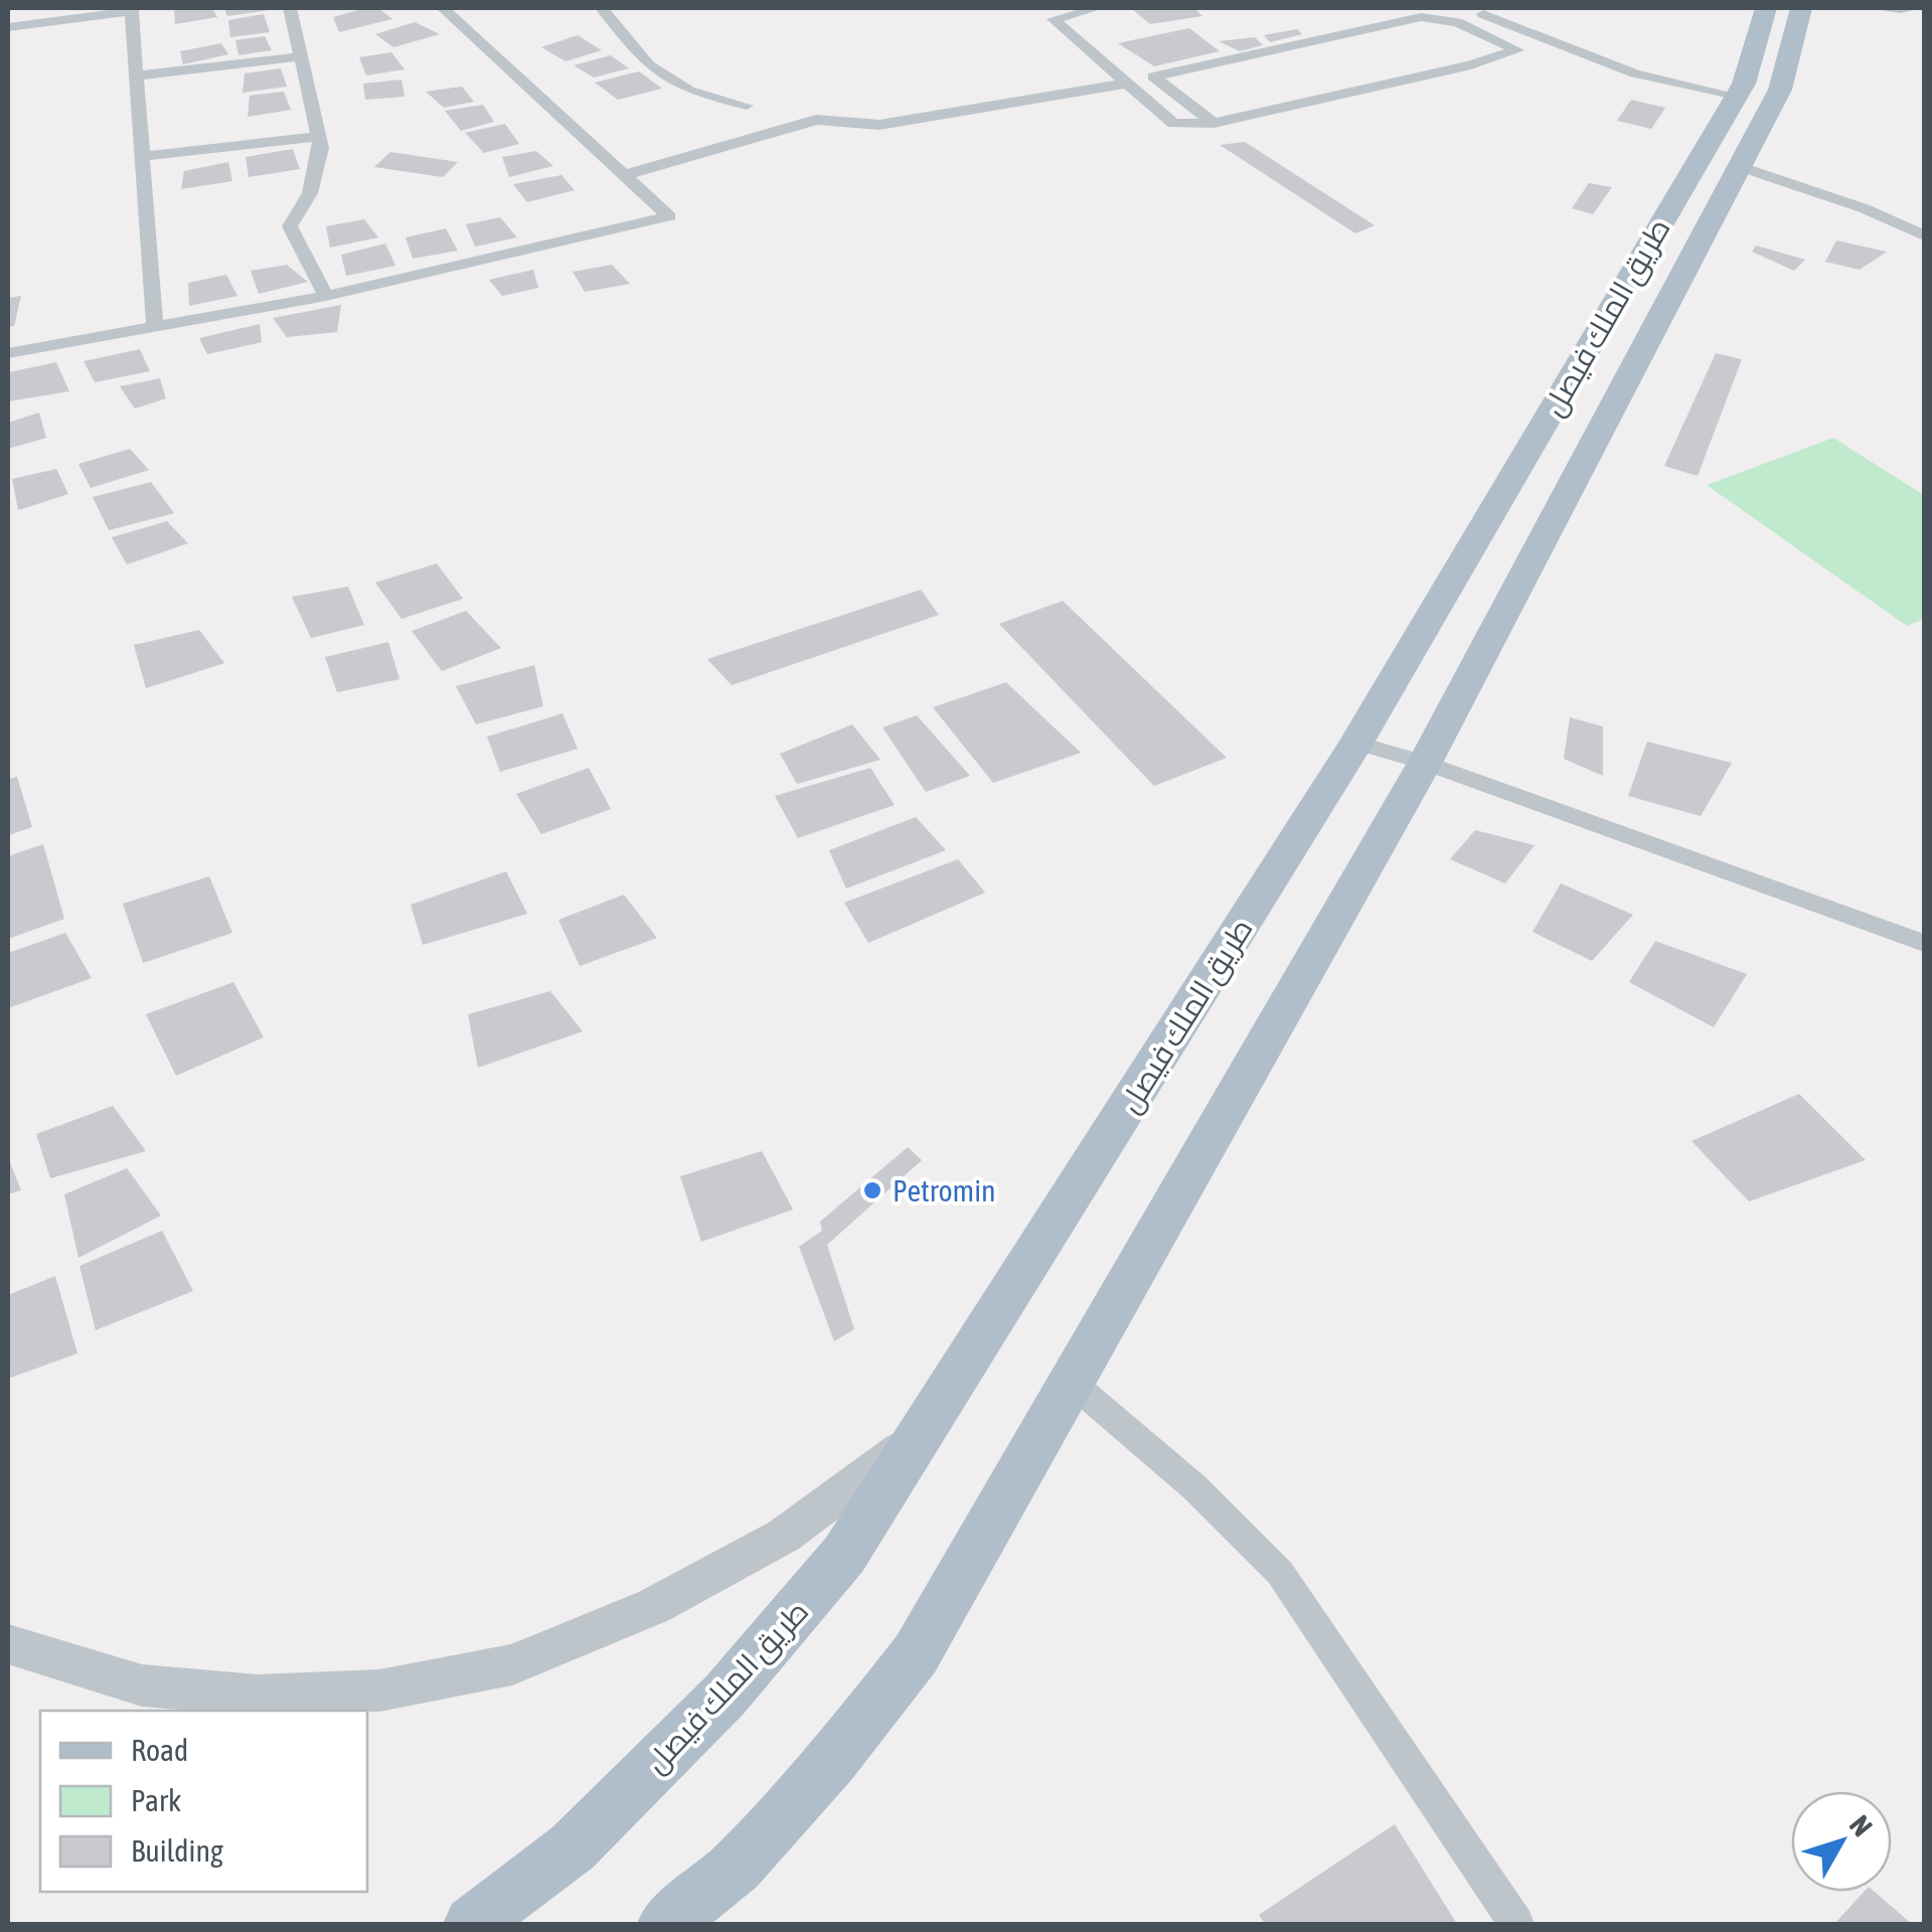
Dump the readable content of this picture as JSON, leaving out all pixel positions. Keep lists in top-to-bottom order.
{
  "streets": {
    "main road": ["طريق الملك فيصل"]
  },
  "places": ["Petromin"],
  "legend": ["Road", "Park", "Building"],
  "north": "top right"
}
